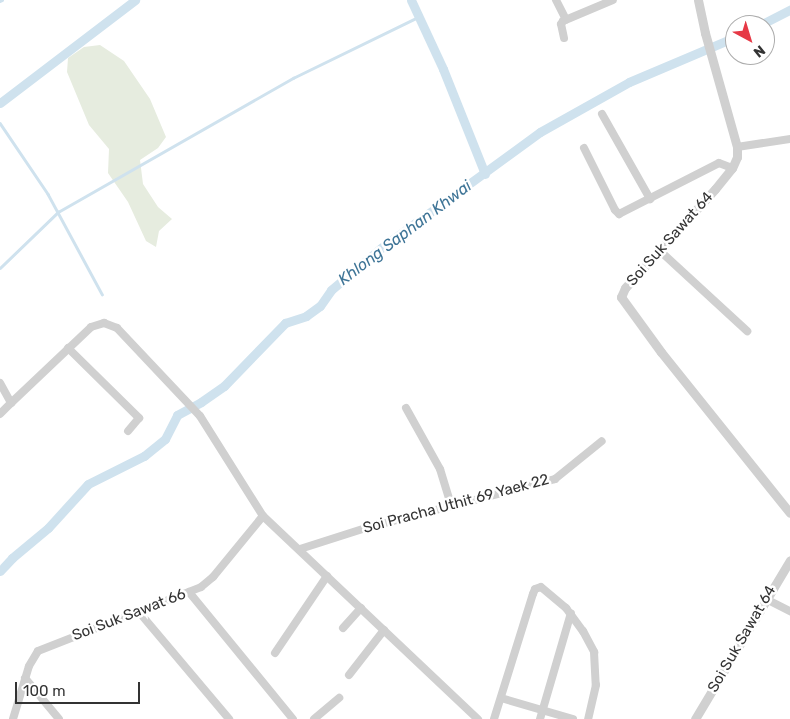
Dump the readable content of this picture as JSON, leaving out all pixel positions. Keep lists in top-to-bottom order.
{
  "streets": {
    "street": ["Soi Suk Sawat 64", "Soi Pracha Uthit 69 Yaek 22", "Soi Suk Sawat 66"]
  },
  "water": ["Khlong Saphan Khwai"],
  "scale_bar": "100 m",
  "north": "bottom right"
}
